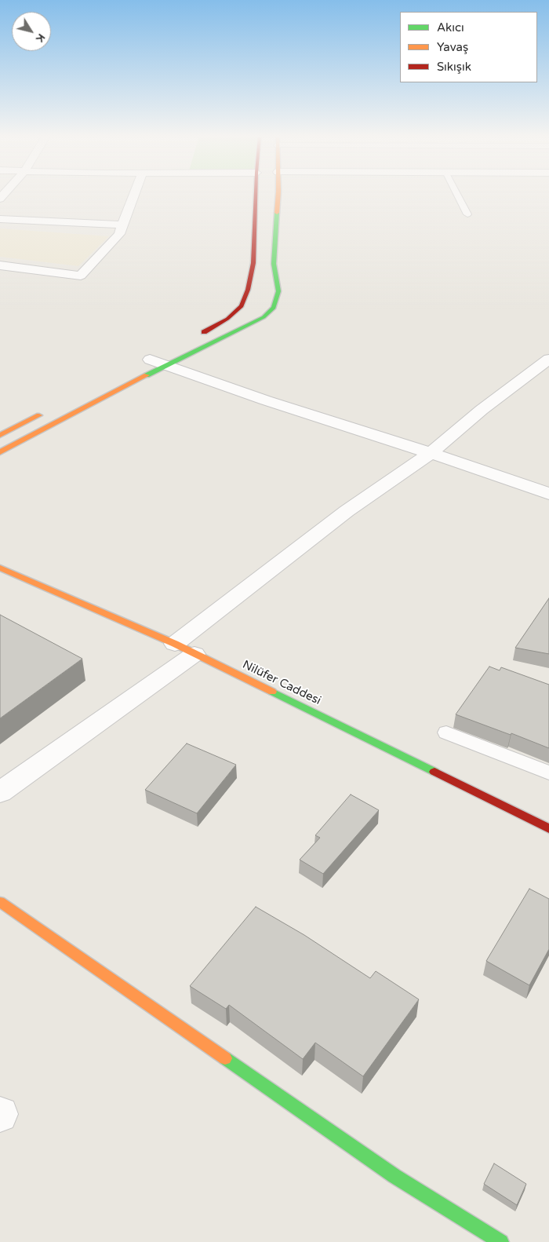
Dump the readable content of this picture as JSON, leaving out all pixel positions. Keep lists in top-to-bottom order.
{
  "streets": {
    "main road": ["Nilüfer Caddesi"]
  },
  "legend": ["Akıcı", "Yavaş", "Sıkışık"],
  "north": "bottom right"
}
